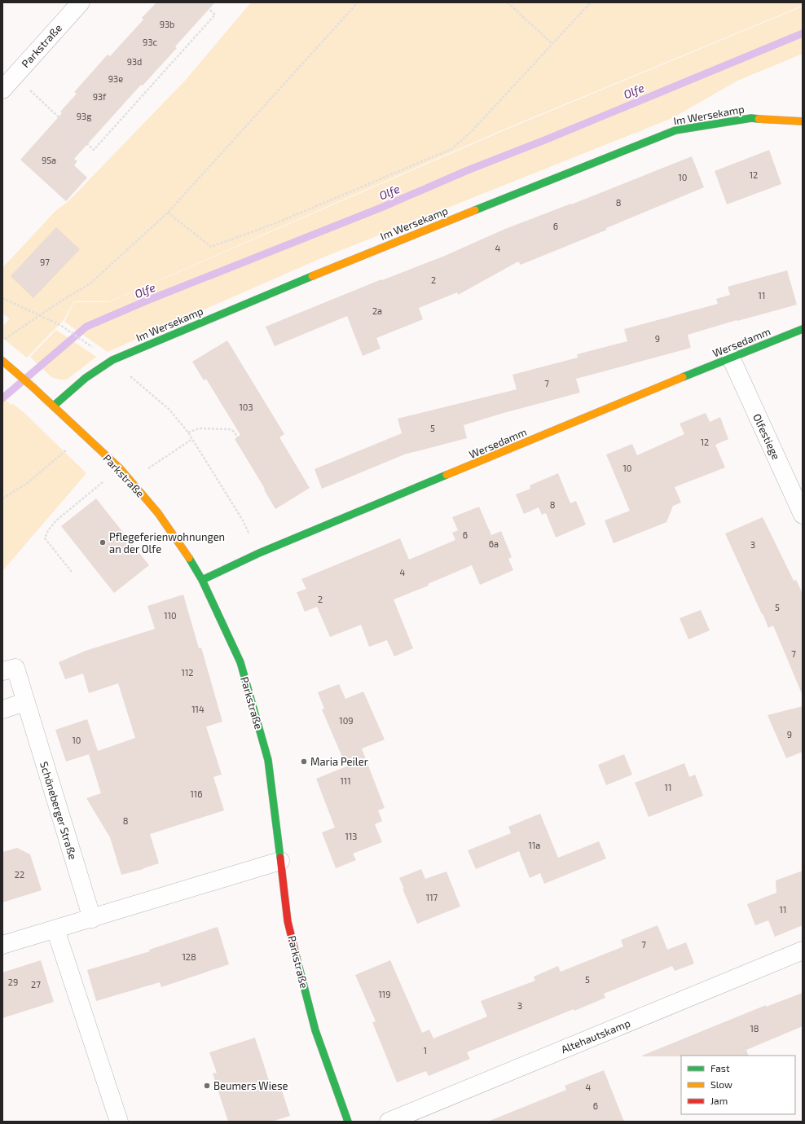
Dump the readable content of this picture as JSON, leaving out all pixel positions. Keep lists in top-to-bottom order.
{
  "streets": {
    "street": [
      "Parkstraße",
      "Im Wersekamp",
      "Wersedamm",
      "Olfestiege",
      "Schöneberger Straße",
      "Altehautskamp"
    ]
  },
  "crossings": [
    ["Parkstraße", "Im Wersekamp"],
    ["Parkstraße", "Wersedamm"],
    ["Wersedamm", "Olfestiege"]
  ],
  "water": ["Olfe"],
  "places": ["Pflegeferienwohnungen an der Olfe", "Maria Peiler", "Beumers Wiese"],
  "house_numbers": [
    "93b",
    "93c",
    "93d",
    "93e",
    "93f",
    "93g",
    "95a",
    "12",
    "10",
    "8",
    "6",
    "4",
    "97",
    "2",
    "11",
    "2a",
    "9",
    "7",
    "103",
    "5",
    "12",
    "10",
    "8",
    "6",
    "6a",
    "3",
    "4",
    "2",
    "5",
    "110",
    "7",
    "112",
    "114",
    "109",
    "9",
    "10",
    "111",
    "11",
    "116",
    "8",
    "113",
    "11a",
    "22",
    "117",
    "11",
    "7",
    "128",
    "5",
    "29",
    "27",
    "119",
    "3",
    "18",
    "1",
    "4",
    "6"
  ],
  "legend": ["Fast", "Slow", "Jam"]
}
